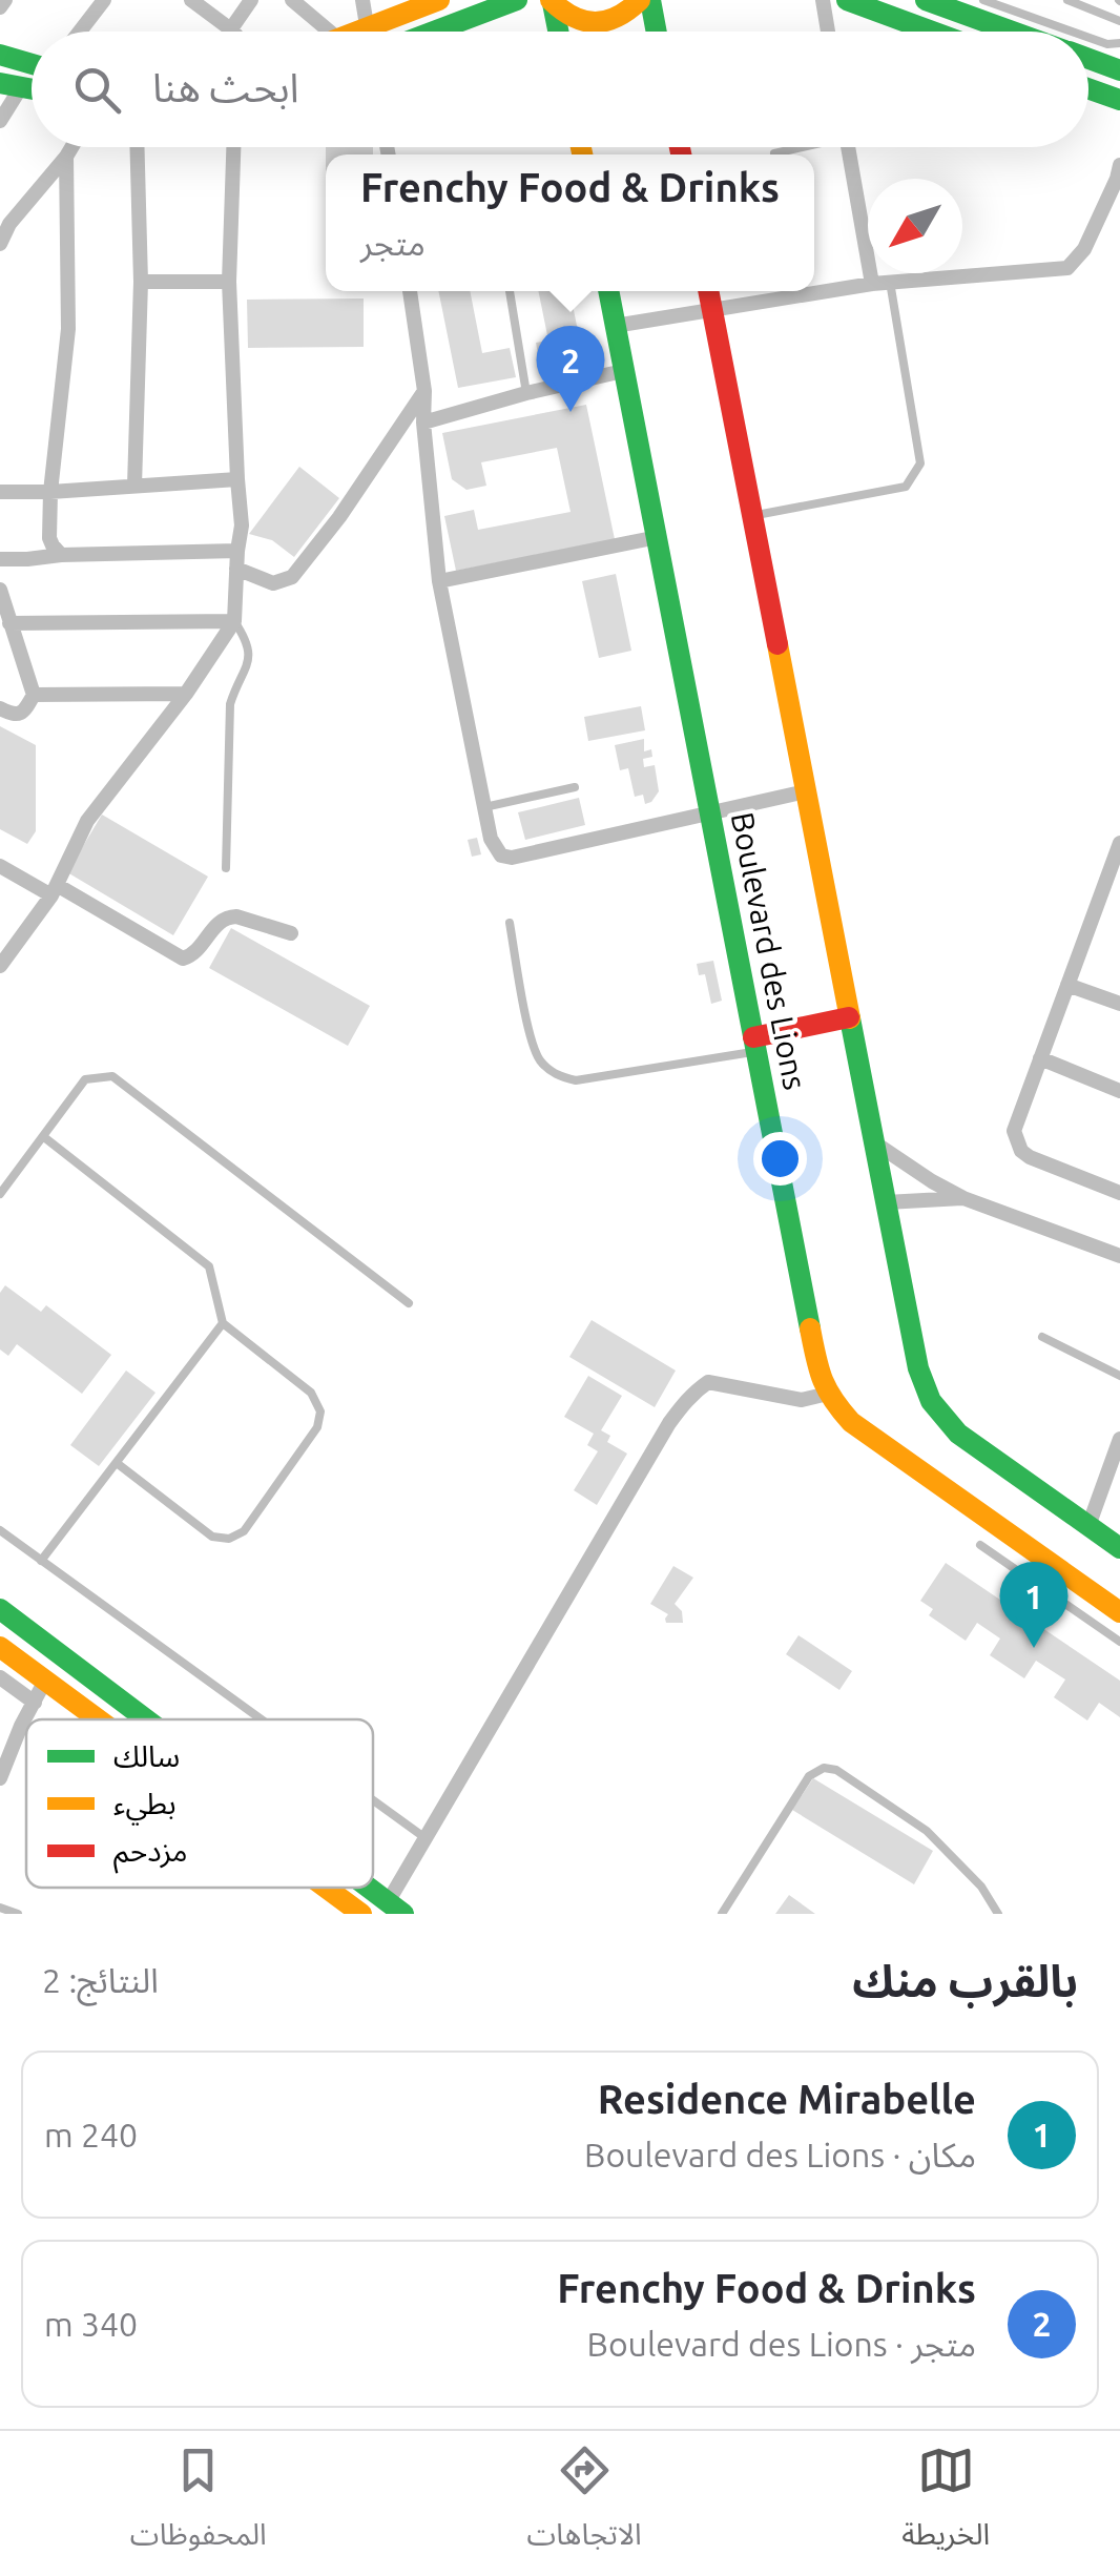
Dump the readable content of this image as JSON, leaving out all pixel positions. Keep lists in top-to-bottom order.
{
  "streets": {
    "main road": ["Boulevard des Lions"]
  },
  "legend": ["سالك", "بطيء", "مزدحم"],
  "north": "bottom left",
  "page": {
    "search": "ابحث هنا",
    "popup": ["Frenchy Food & Drinks", "متجر"],
    "pins": ["2", "1"],
    "heading": ["بالقرب منك", "النتائج: 2"],
    "list": [
      {
        "mark": "1",
        "name": "Residence Mirabelle",
        "note": "مكان · Boulevard des Lions",
        "value": "240 m"
      },
      {
        "mark": "2",
        "name": "Frenchy Food & Drinks",
        "note": "متجر · Boulevard des Lions",
        "value": "340 m"
      }
    ],
    "nav": ["الخريطة", "الاتجاهات", "المحفوظات"]
  }
}
